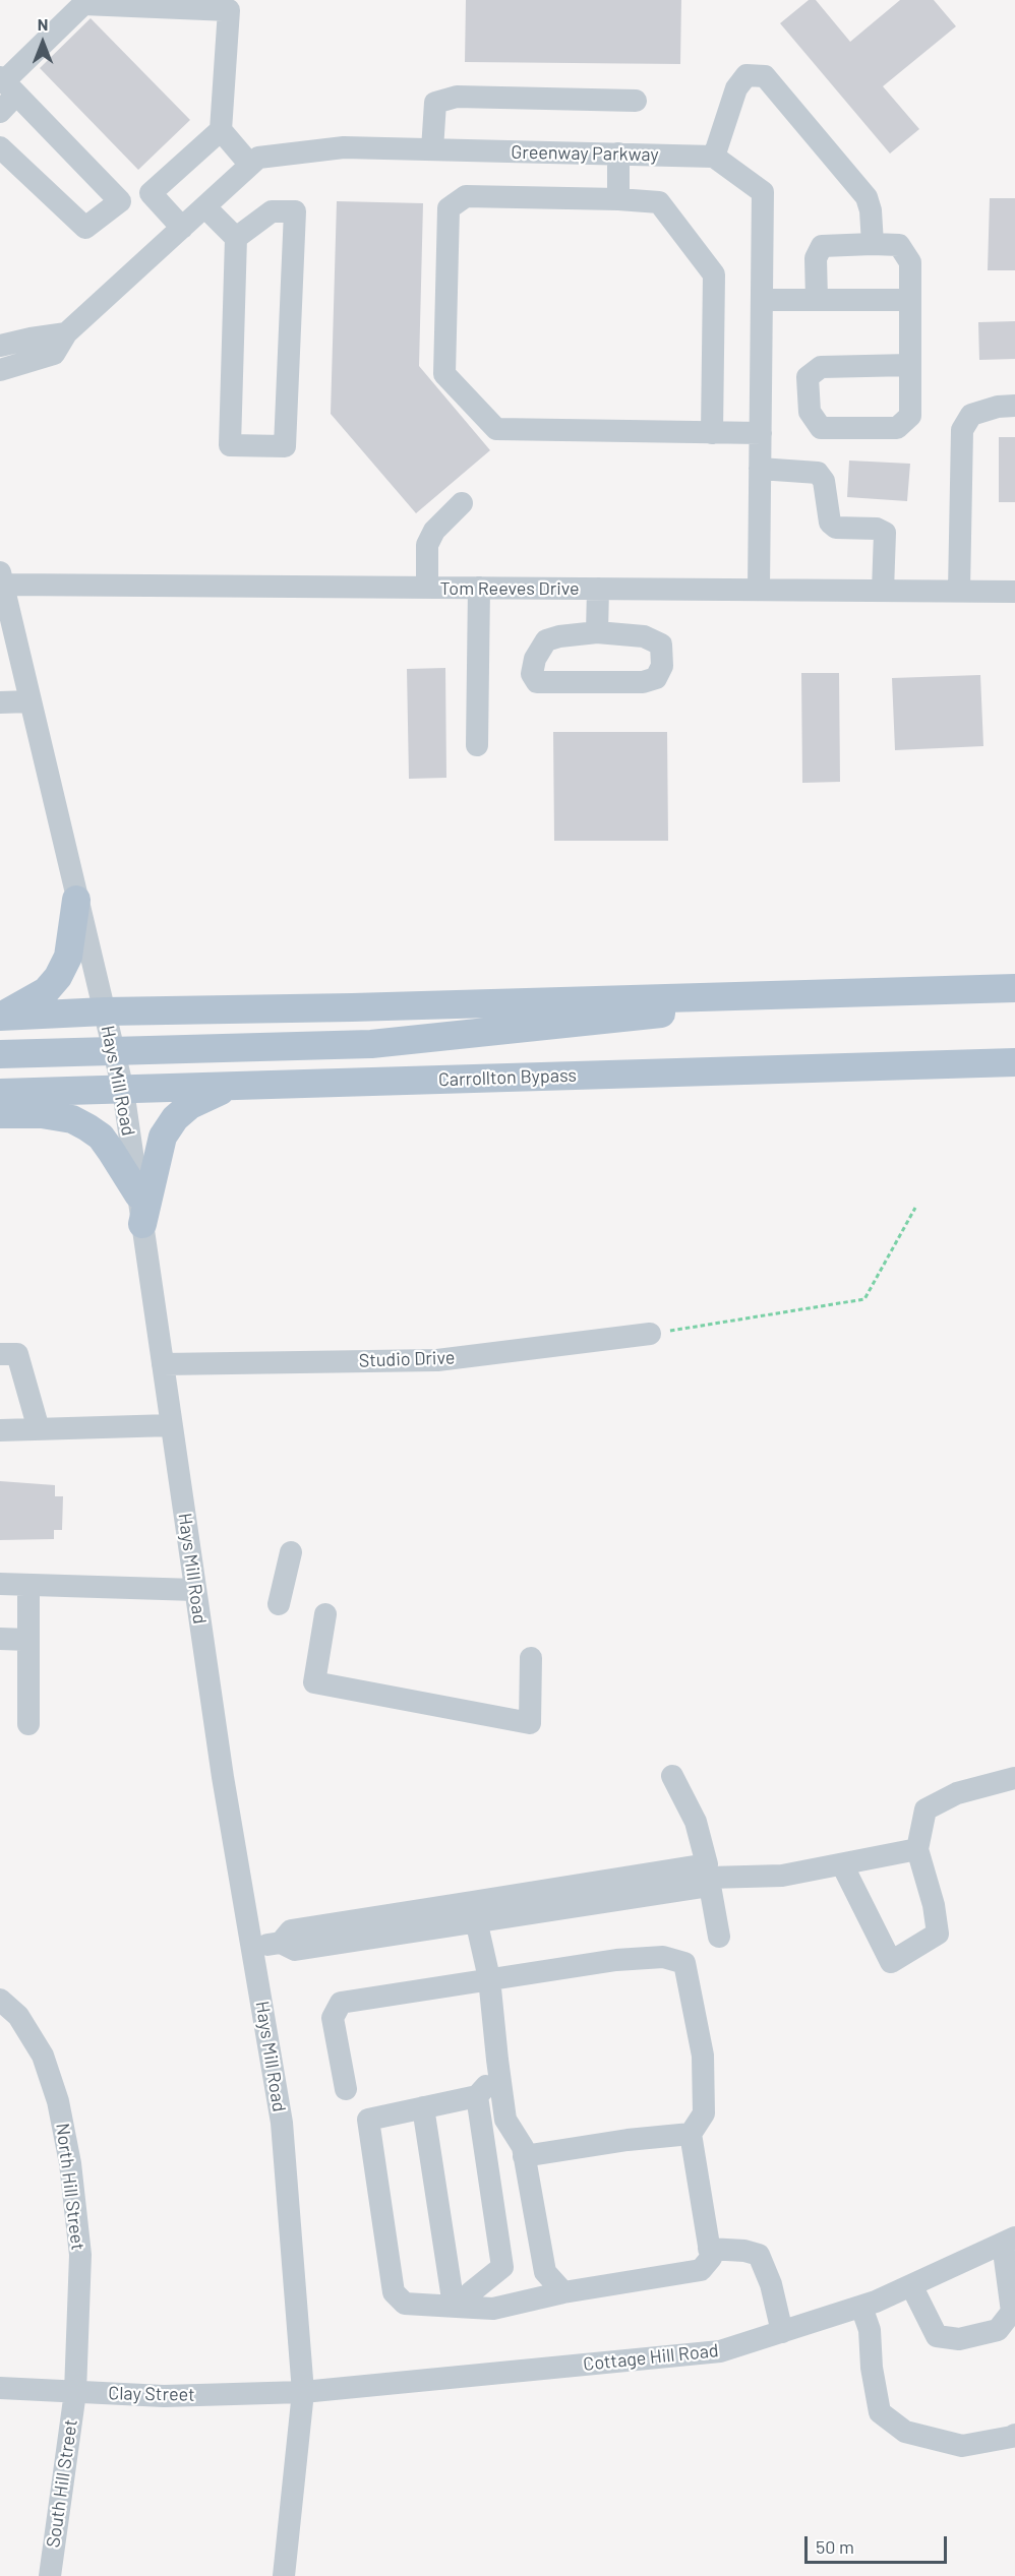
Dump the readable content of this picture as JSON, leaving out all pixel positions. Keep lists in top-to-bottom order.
{
  "streets": {
    "main road": ["Carrollton Bypass"],
    "street": [
      "Greenway Parkway",
      "Tom Reeves Drive",
      "Hays Mill Road",
      "Studio Drive",
      "North Hill Street",
      "Cottage Hill Road",
      "Clay Street",
      "South Hill Street"
    ]
  },
  "crossings": [
    ["Tom Reeves Drive", "Hays Mill Road"],
    ["Carrollton Bypass", "Hays Mill Road"],
    ["Hays Mill Road", "Studio Drive"],
    ["Hays Mill Road", "Cottage Hill Road"],
    ["Hays Mill Road", "Clay Street"],
    ["North Hill Street", "Clay Street"],
    ["North Hill Street", "South Hill Street"],
    ["Cottage Hill Road", "Clay Street"],
    ["Clay Street", "South Hill Street"]
  ],
  "scale_bar": "50 m",
  "north": "top"
}
